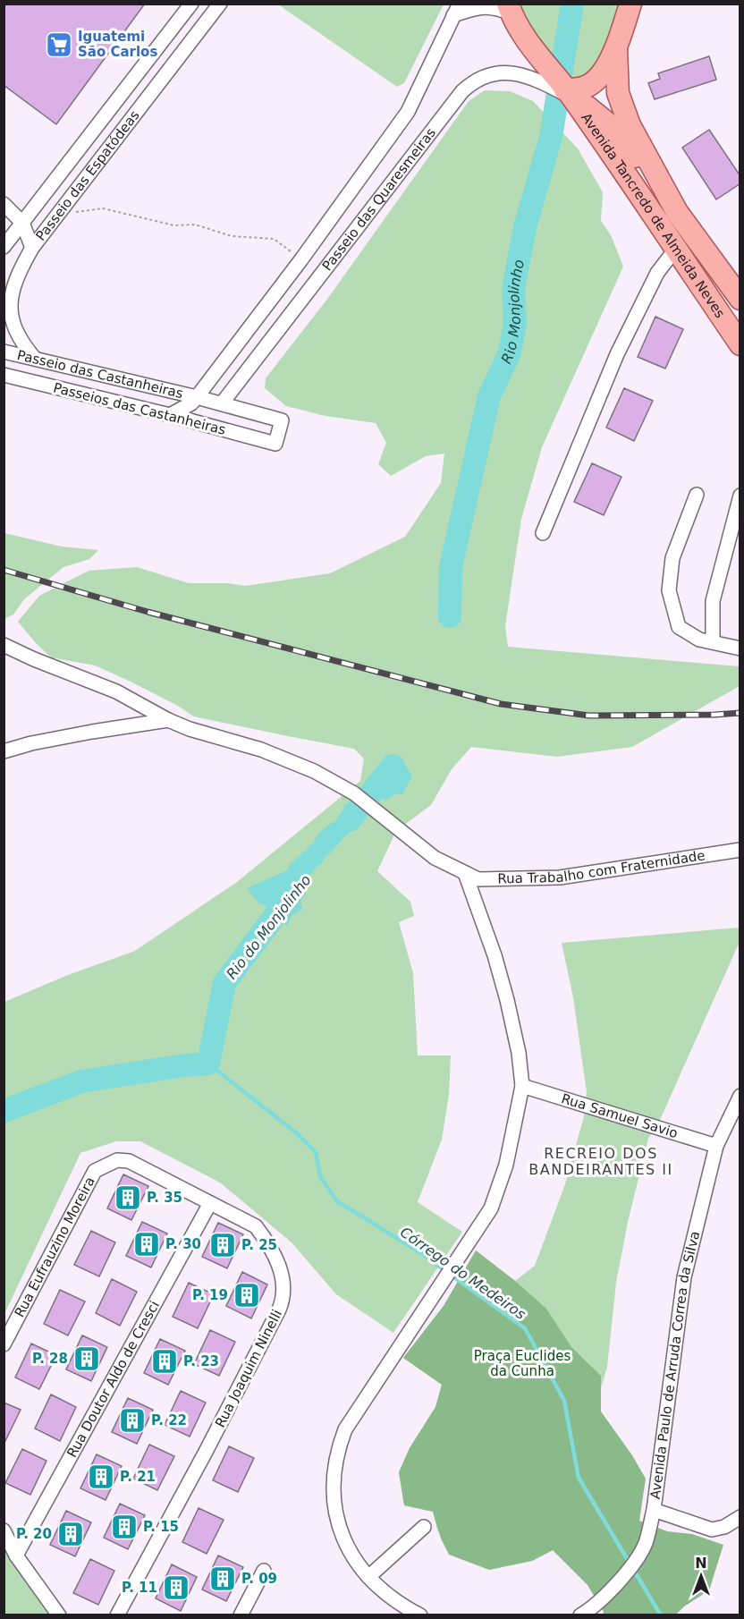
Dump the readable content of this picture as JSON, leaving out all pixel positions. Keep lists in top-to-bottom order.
{
  "streets": {
    "main road": ["Avenida Tancredo de Almeida Neves"],
    "street": [
      "Passeio das Espatódeas",
      "Passeio das Quaresmeiras",
      "Passeio das Castanheiras",
      "Passeios das Castanheiras",
      "Rua Trabalho com Fraternidade",
      "Rua Samuel Savio",
      "Rua Eufrauzino Moreira",
      "Avenida Paulo de Arruda Correa da Silva",
      "Rua Joaquim Ninelli",
      "Rua Doutor Aldo de Cresci"
    ]
  },
  "crossings": [
    ["Passeio das Espatódeas", "Passeio das Castanheiras"],
    ["Passeio das Quaresmeiras", "Avenida Tancredo de Almeida Neves"],
    ["Passeio das Quaresmeiras", "Passeio das Castanheiras"],
    ["Passeio das Quaresmeiras", "Passeios das Castanheiras"],
    ["Rua Samuel Savio", "Avenida Paulo de Arruda Correa da Silva"],
    ["Rua Eufrauzino Moreira", "Rua Joaquim Ninelli"],
    ["Rua Joaquim Ninelli", "Rua Doutor Aldo de Cresci"]
  ],
  "districts": ["RECREIO DOS BANDEIRANTES II"],
  "water": ["Rio Monjolinho", "Rio do Monjolinho", "Córrego do Medeiros"],
  "parks": ["Praça Euclides da Cunha"],
  "places": {
    "supermarket": ["Iguatemi São Carlos"],
    "building": [
      "P. 35",
      "P. 30",
      "P. 25",
      "P. 19",
      "P. 28",
      "P. 23",
      "P. 22",
      "P. 21",
      "P. 15",
      "P. 20",
      "P. 09",
      "P. 11"
    ]
  },
  "north": "top"
}
